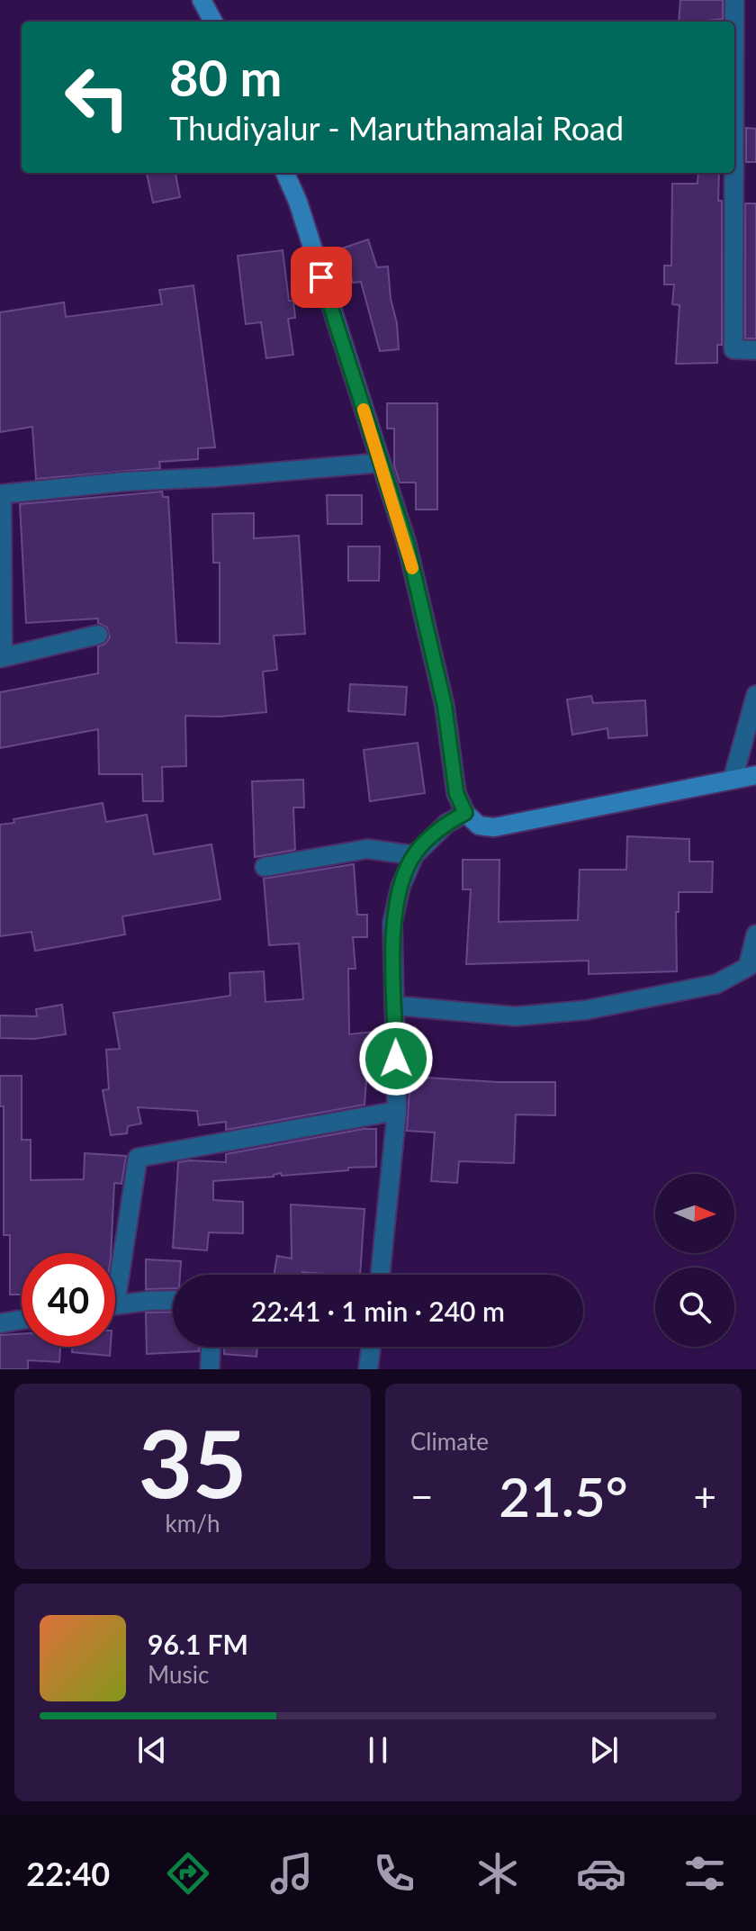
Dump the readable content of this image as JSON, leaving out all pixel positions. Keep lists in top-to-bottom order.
{
  "north": "right",
  "page": {
    "turn": ["80 m", "Thudiyalur - Maruthamalai Road"],
    "limit": "40",
    "trip": "22:41 · 1 min · 240 m",
    "tile": [
      ["35", "km/h"],
      "Climate"
    ],
    "heat": ["−", "21.5°", "+"],
    "song": ["96.1 FM", "Music"],
    "tabs": "22:40"
  }
}
